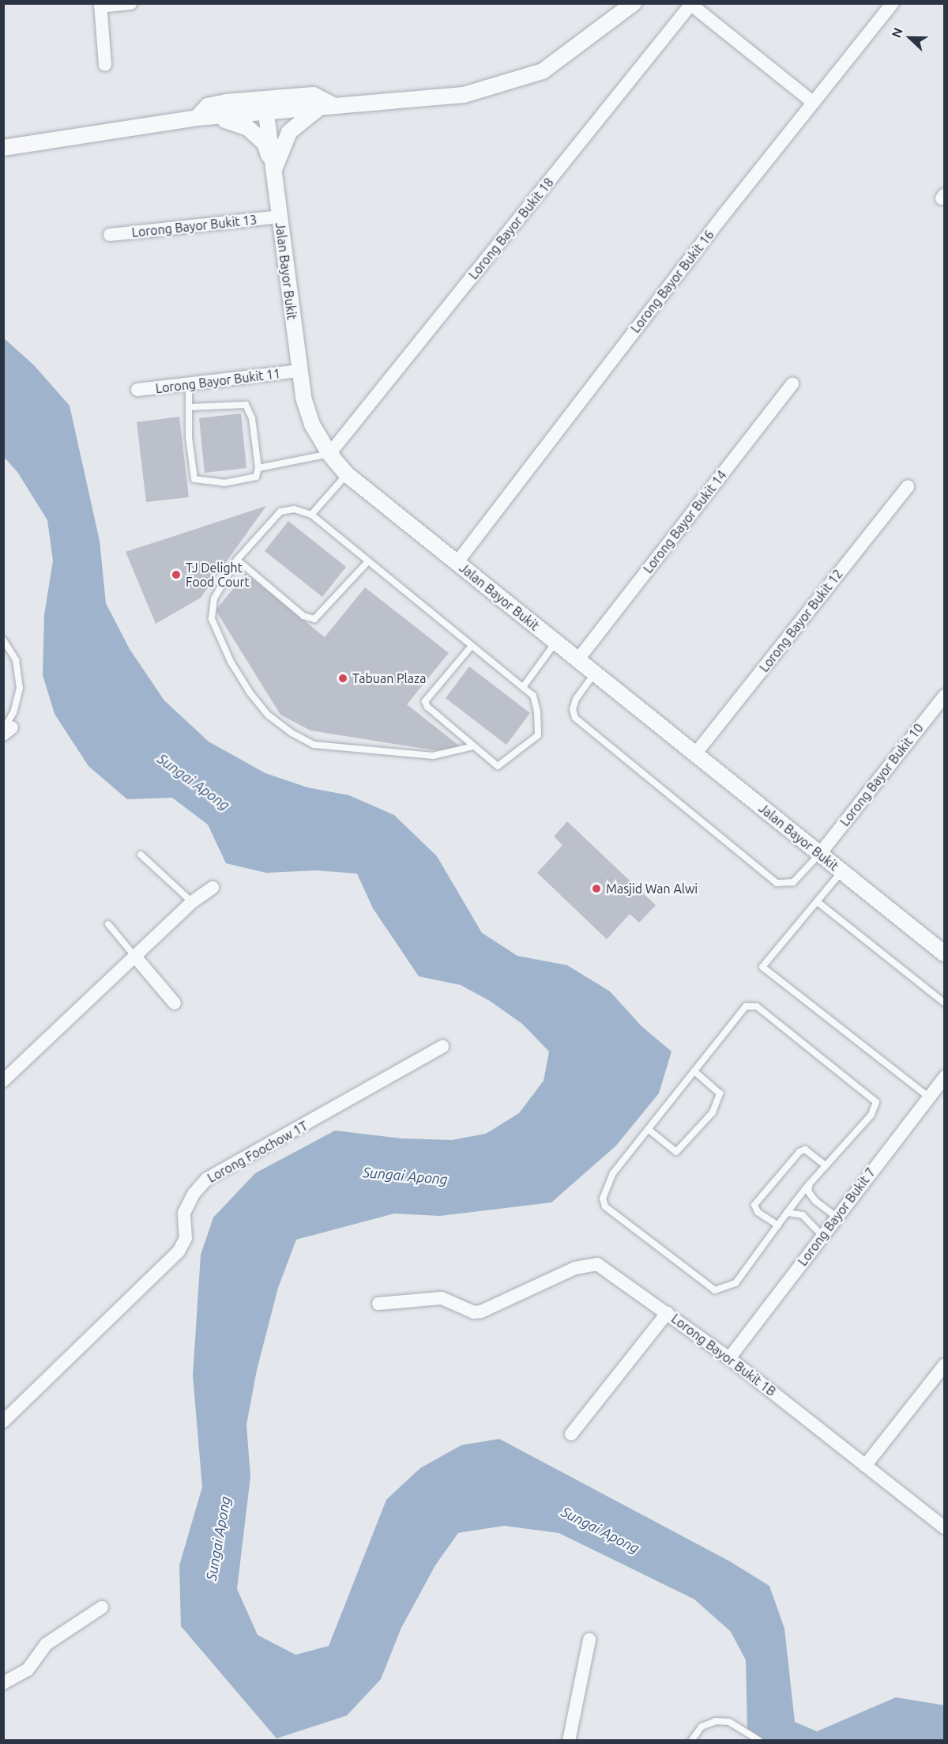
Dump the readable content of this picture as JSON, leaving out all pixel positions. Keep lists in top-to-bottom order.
{
  "streets": {
    "street": [
      "Lorong Bayor Bukit 13",
      "Lorong Bayor Bukit 18",
      "Jalan Bayor Bukit",
      "Lorong Bayor Bukit 16",
      "Lorong Bayor Bukit 11",
      "Lorong Bayor Bukit 14",
      "Lorong Bayor Bukit 12",
      "Lorong Bayor Bukit 10",
      "Lorong Foochow 1T",
      "Lorong Bayor Bukit 7",
      "Lorong Bayor Bukit 1B"
    ]
  },
  "crossings": [
    ["Lorong Bayor Bukit 13", "Jalan Bayor Bukit"],
    ["Lorong Bayor Bukit 18", "Jalan Bayor Bukit"],
    ["Jalan Bayor Bukit", "Lorong Bayor Bukit 16"],
    ["Jalan Bayor Bukit", "Lorong Bayor Bukit 11"],
    ["Jalan Bayor Bukit", "Lorong Bayor Bukit 14"],
    ["Jalan Bayor Bukit", "Lorong Bayor Bukit 12"],
    ["Jalan Bayor Bukit", "Lorong Bayor Bukit 10"],
    ["Lorong Bayor Bukit 7", "Lorong Bayor Bukit 1B"]
  ],
  "water": ["Sungai Apong"],
  "places": ["TJ Delight Food Court", "Tabuan Plaza", "Masjid Wan Alwi"],
  "north": "left"
}
